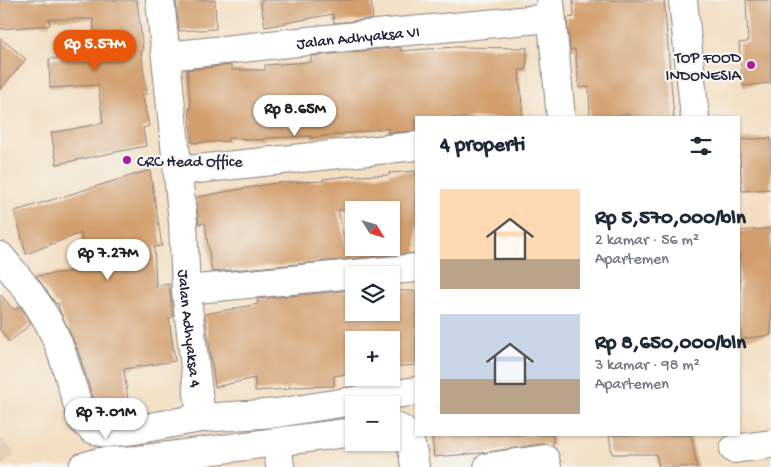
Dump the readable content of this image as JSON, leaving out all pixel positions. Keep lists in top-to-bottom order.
{
  "streets": {
    "street": ["Jalan Adhyaksa VI", "Jalan Adhyaksa 4"]
  },
  "crossings": [
    ["Jalan Adhyaksa VI", "Jalan Adhyaksa 4"]
  ],
  "places": ["TOP FOOD INDONESIA", "CRC Head Office"],
  "north": "bottom right",
  "page": {
    "price": [
      "Rp 5.57M",
      "Rp 8.65M",
      "Rp 7.27M",
      "Rp 7.01M"
    ],
    "heading": "4 properti",
    "list": [
      {
        "name": "Rp 5,570,000/bln",
        "note": "2 kamar · 56 m² · Apartemen"
      },
      {
        "name": "Rp 8,650,000/bln",
        "note": "3 kamar · 98 m² · Apartemen"
      }
    ],
    "map_buttons": ["+", "−"]
  }
}
